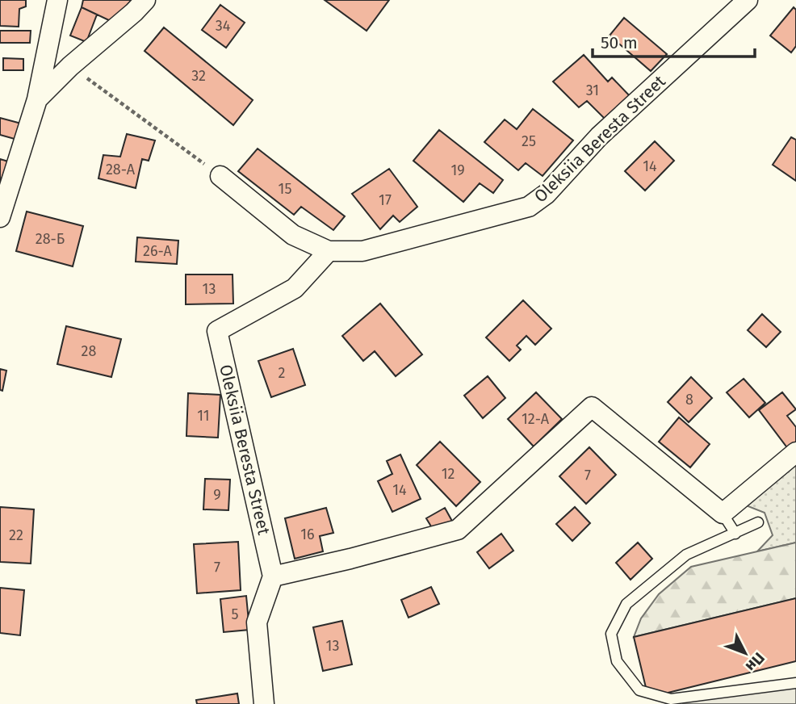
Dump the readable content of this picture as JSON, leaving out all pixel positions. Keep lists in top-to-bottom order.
{
  "streets": {
    "street": ["Oleksiia Beresta Street"]
  },
  "house_numbers": [
    "34",
    "32",
    "31",
    "25",
    "14",
    "28-А",
    "19",
    "15",
    "17",
    "28-Б",
    "26-А",
    "13",
    "28",
    "2",
    "8",
    "11",
    "12-А",
    "12",
    "7",
    "14",
    "9",
    "16",
    "22",
    "7",
    "5",
    "13"
  ],
  "scale_bar": "50 m",
  "north": "bottom right"
}
